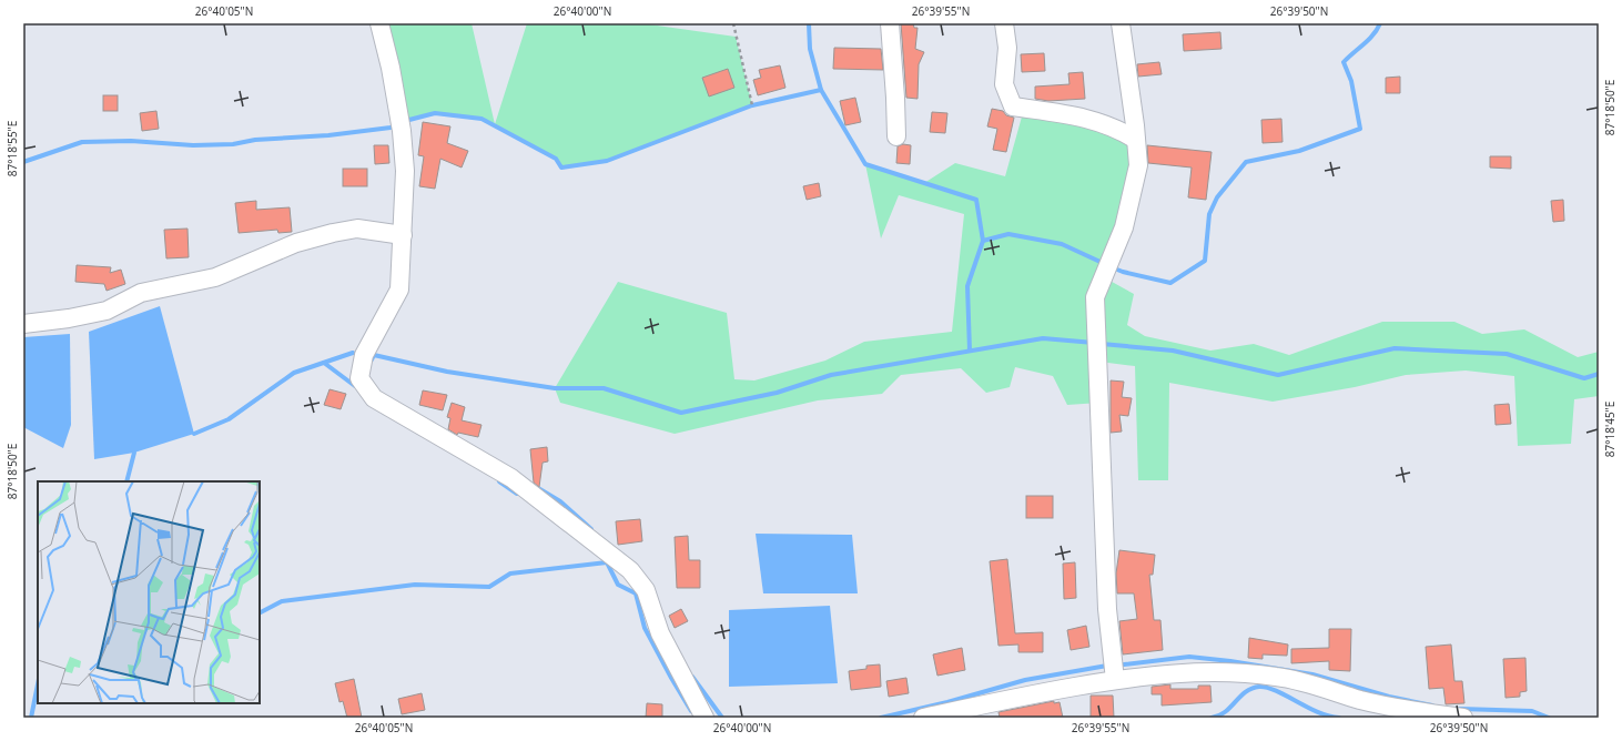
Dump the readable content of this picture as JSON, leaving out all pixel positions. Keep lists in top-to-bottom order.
{
  "coordinates": [
    "26°40'05\"N",
    "26°40'00\"N",
    "26°39'55\"N",
    "26°39'50\"N",
    "87°18'50\"E",
    "87°18'55\"E",
    "87°18'45\"E"
  ]
}
